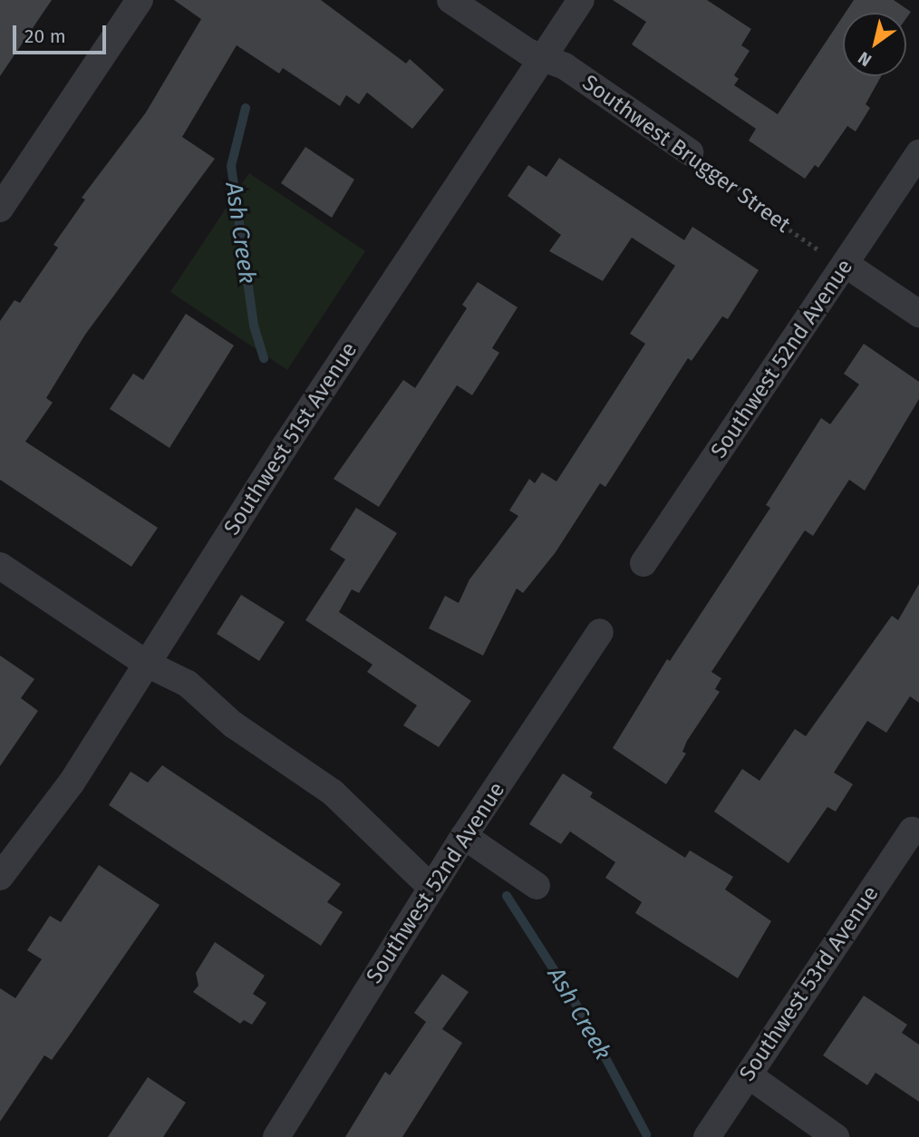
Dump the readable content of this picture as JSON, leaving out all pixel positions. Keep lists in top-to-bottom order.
{
  "streets": {
    "street": [
      "Southwest Brugger Street",
      "Southwest 52nd Avenue",
      "Southwest 51st Avenue",
      "Southwest 53rd Avenue"
    ]
  },
  "crossings": [
    ["Southwest Brugger Street", "Southwest 52nd Avenue"],
    ["Southwest Brugger Street", "Southwest 51st Avenue"]
  ],
  "water": ["Ash Creek"],
  "scale_bar": "20 m",
  "north": "bottom left"
}
